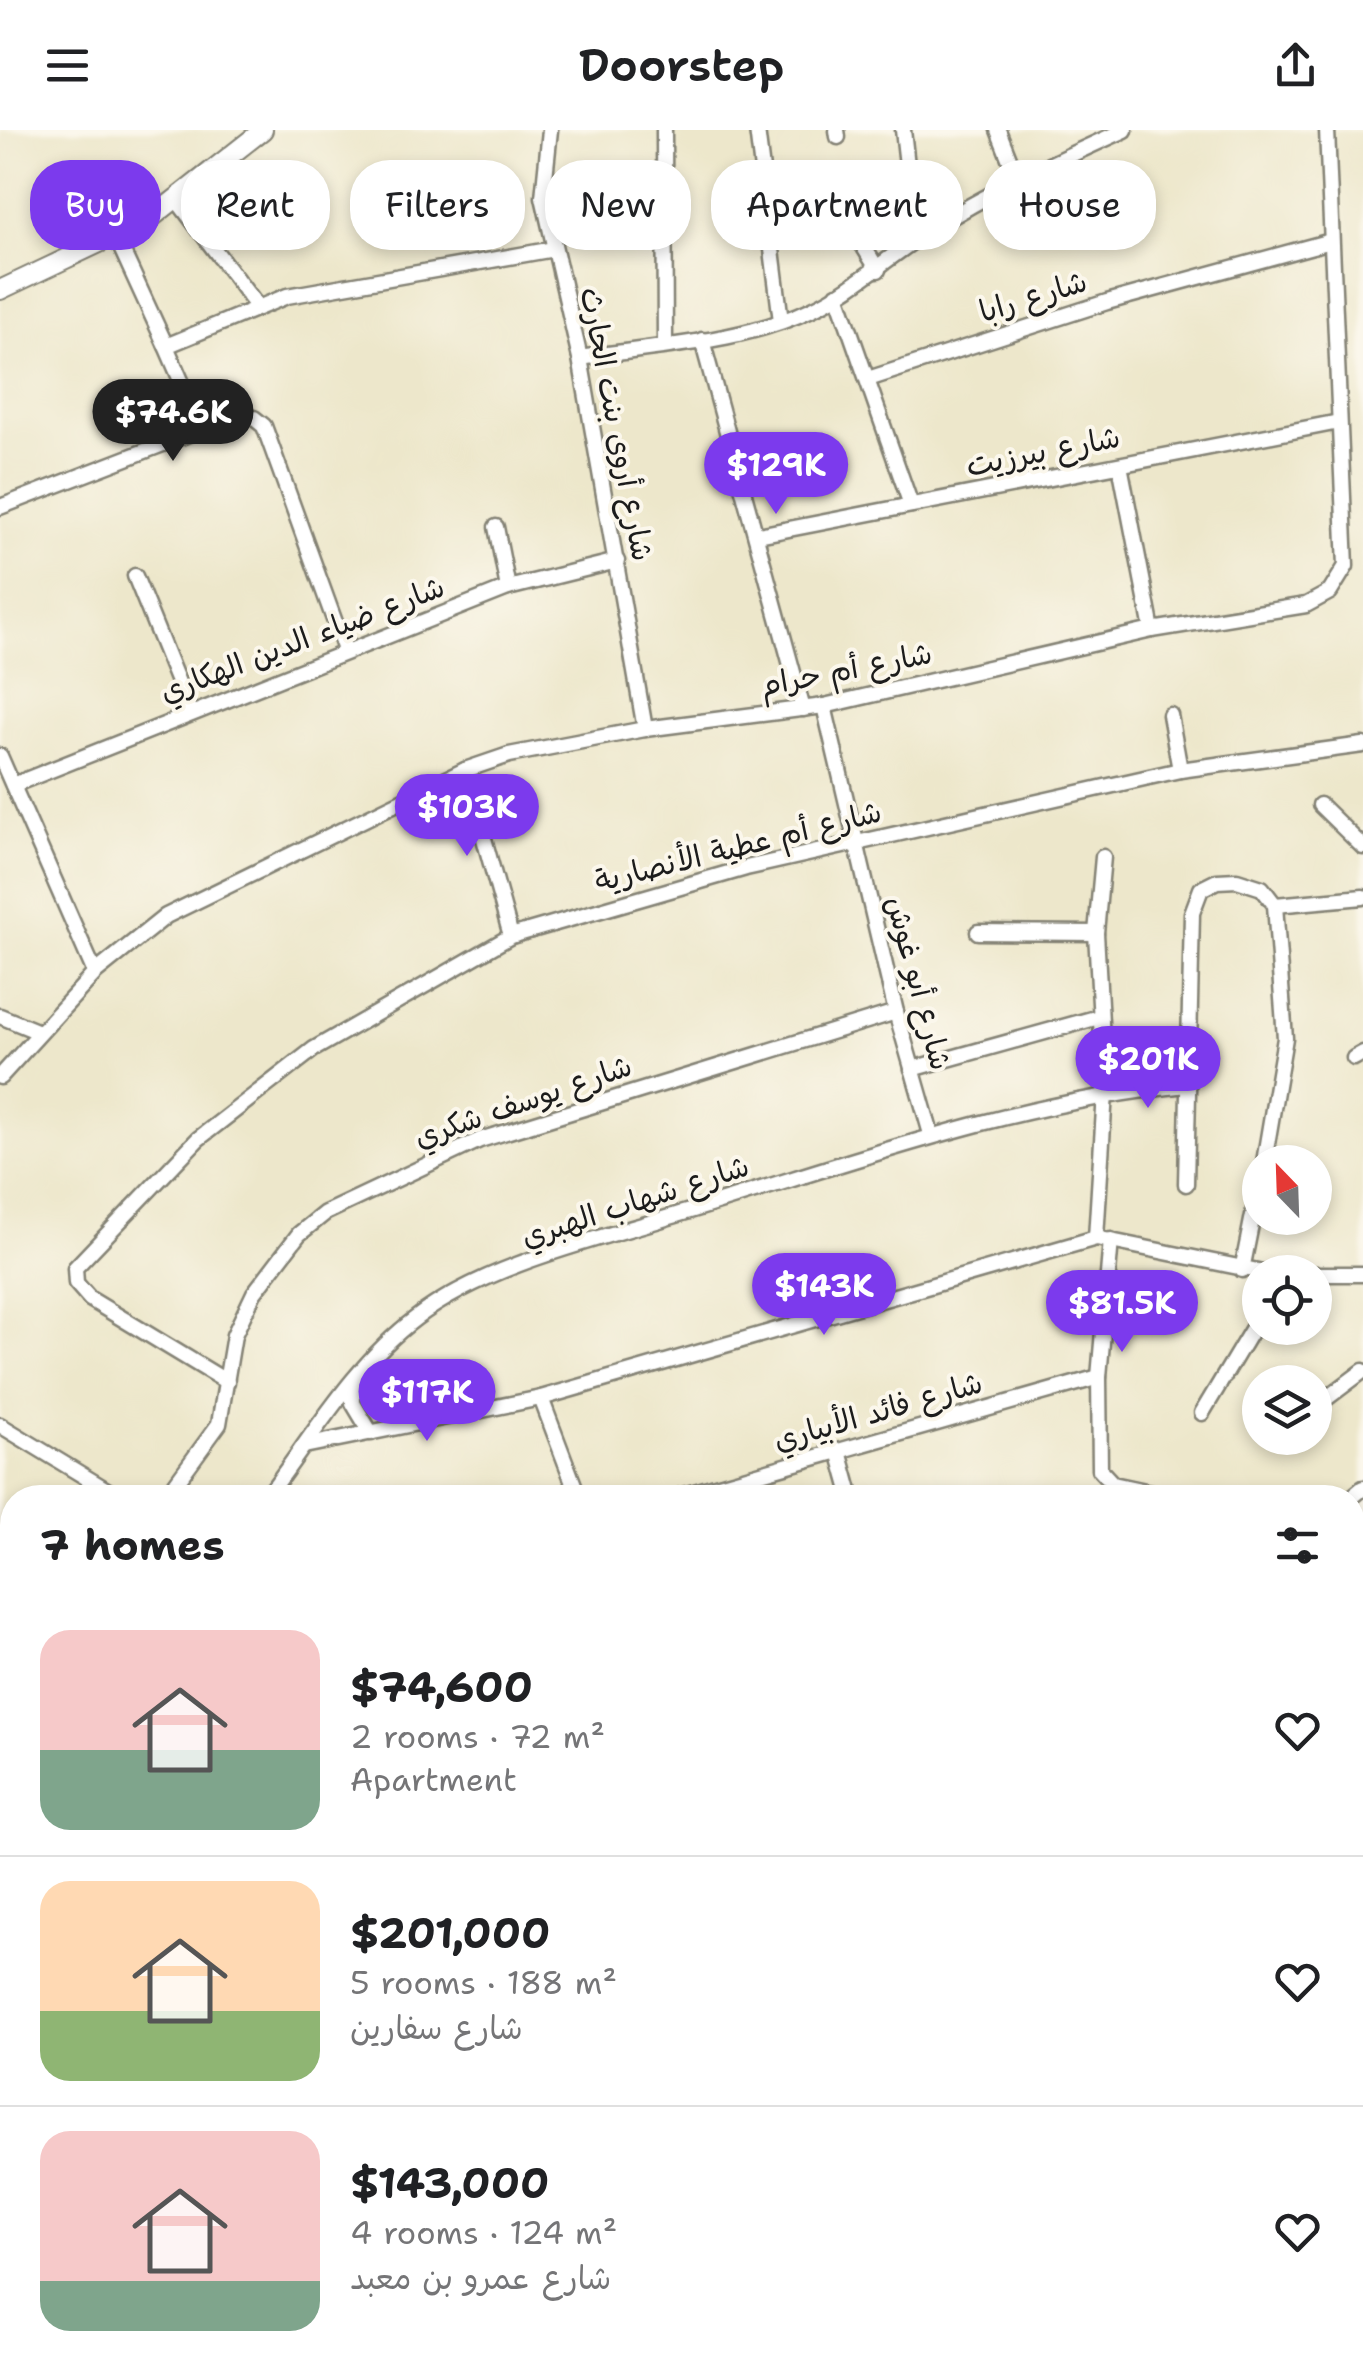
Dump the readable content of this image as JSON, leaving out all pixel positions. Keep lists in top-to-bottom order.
{
  "streets": {
    "street": [
      "شارع رابا",
      "شارع أروى بنت الحارث",
      "شارع بيرزيت",
      "شارع ضياء الدين الهكاري",
      "شارع أم حرام",
      "شارع أم عطية الأنصارية",
      "شارع أبو غوش",
      "شارع يوسف شكري",
      "شارع شهاب الهبري",
      "شارع فائد الأبياري"
    ]
  },
  "crossings": [
    ["شارع رابا", "شارع أم حرام"],
    ["شارع أروى بنت الحارث", "شارع ضياء الدين الهكاري"],
    ["شارع أروى بنت الحارث", "شارع أم حرام"],
    ["شارع بيرزيت", "شارع أم حرام"],
    ["شارع أم حرام", "شارع أبو غوش"],
    ["شارع أم عطية الأنصارية", "شارع أبو غوش"],
    ["شارع أم عطية الأنصارية", "شارع يوسف شكري"],
    ["شارع أبو غوش", "شارع يوسف شكري"],
    ["شارع أبو غوش", "شارع شهاب الهبري"]
  ],
  "north": "top left",
  "page": {
    "header": "Doorstep",
    "chip": [
      "Buy",
      "Rent",
      "Filters",
      "New",
      "Apartment",
      "House"
    ],
    "price": [
      "$74.6K",
      "$129K",
      "$103K",
      "$201K",
      "$143K",
      "$81.5K",
      "$117K"
    ],
    "heading": "7 homes",
    "list": [
      {
        "name": "$74,600",
        "note": "2 rooms · 72 m² · Apartment"
      },
      {
        "name": "$201,000",
        "note": "5 rooms · 188 m² · شارع سفارين"
      },
      {
        "name": "$143,000",
        "note": "4 rooms · 124 m² · شارع عمرو بن معبد"
      }
    ]
  }
}
